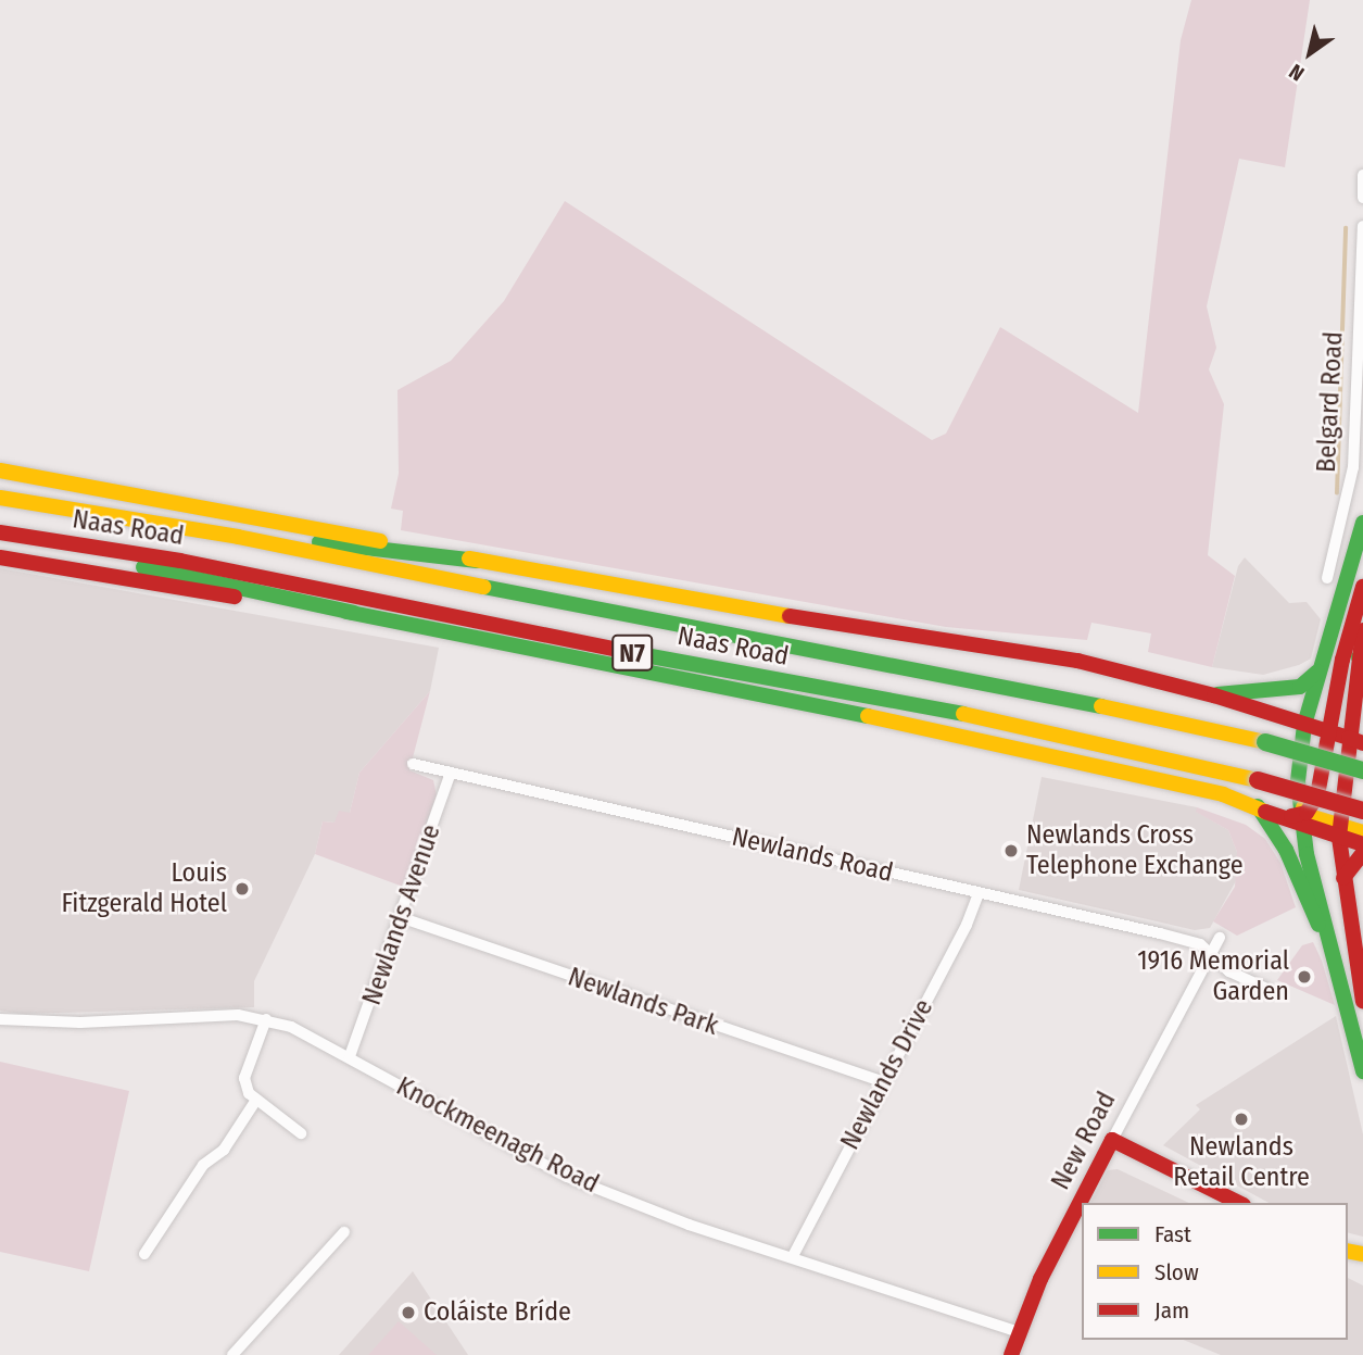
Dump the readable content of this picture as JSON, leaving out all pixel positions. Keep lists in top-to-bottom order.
{
  "streets": {
    "main road": ["Naas Road", "N7", "New Road"],
    "street": [
      "Belgard Road",
      "Newlands Road",
      "Newlands Avenue",
      "Newlands Park",
      "Newlands Drive",
      "Knockmeenagh Road"
    ]
  },
  "crossings": [
    ["Naas Road", "N7"],
    ["Newlands Road", "Newlands Avenue"],
    ["Newlands Road", "Newlands Drive"],
    ["Newlands Road", "New Road"],
    ["Newlands Avenue", "Newlands Park"],
    ["Newlands Avenue", "Knockmeenagh Road"],
    ["Newlands Park", "Newlands Drive"],
    ["Newlands Drive", "Knockmeenagh Road"],
    ["Knockmeenagh Road", "New Road"]
  ],
  "places": [
    "Newlands Cross Telephone Exchange",
    "Louis Fitzgerald Hotel",
    "1916 Memorial Garden",
    "Newlands Retail Centre",
    "Coláiste Bríde"
  ],
  "legend": ["Fast", "Slow", "Jam"],
  "north": "bottom left"
}
